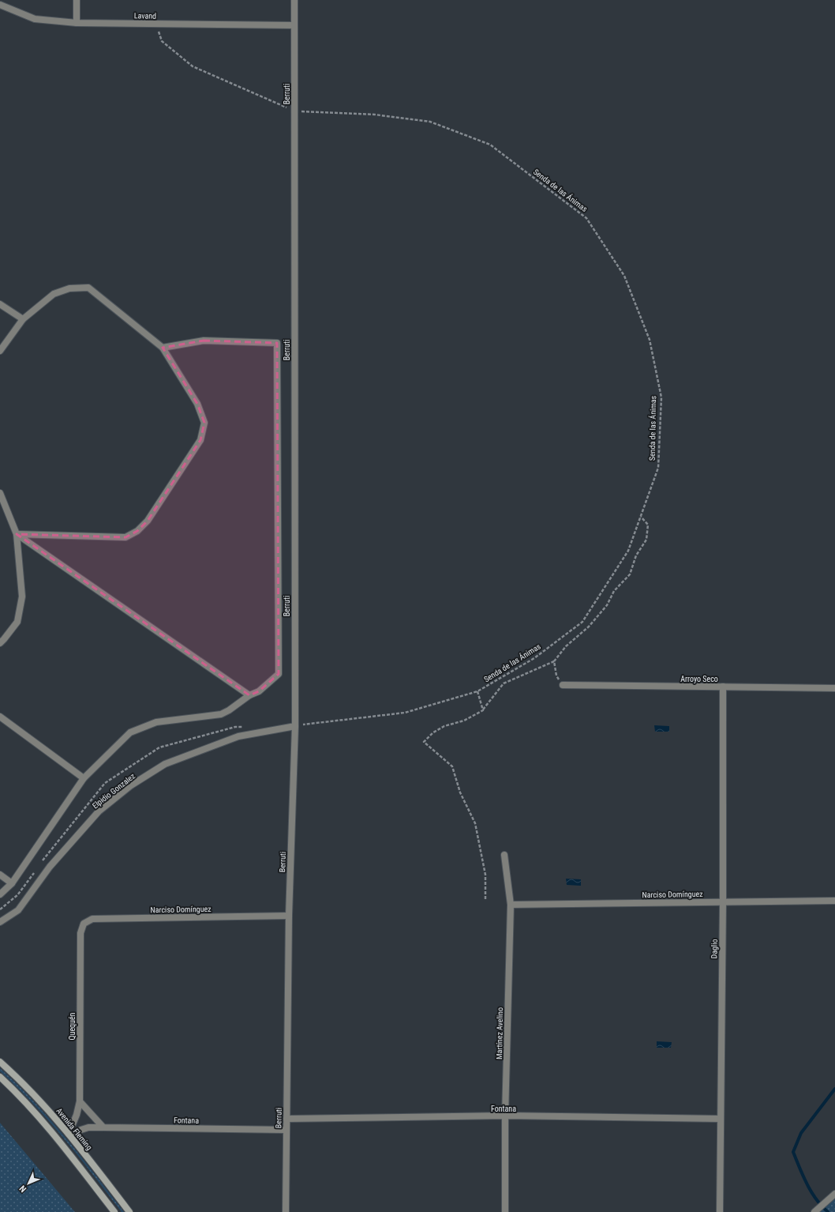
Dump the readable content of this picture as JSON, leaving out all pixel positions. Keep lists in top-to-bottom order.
{
  "streets": {
    "main road": ["Avenida Fleming"],
    "street": [
      "Lavand",
      "Berruti",
      "Arroyo Seco",
      "Elpidio Gonzalez",
      "Narciso Domínguez",
      "Daglio",
      "Quequén",
      "Martínez Avelino",
      "Fontana"
    ],
    "path": ["Senda de las Ánimas"]
  },
  "crossings": [
    ["Lavand", "Berruti"],
    ["Berruti", "Senda de las Ánimas"],
    ["Berruti", "Elpidio Gonzalez"],
    ["Berruti", "Narciso Domínguez"],
    ["Berruti", "Fontana"],
    ["Senda de las Ánimas", "Elpidio Gonzalez"],
    ["Arroyo Seco", "Daglio"],
    ["Narciso Domínguez", "Daglio"],
    ["Narciso Domínguez", "Quequén"],
    ["Narciso Domínguez", "Martínez Avelino"],
    ["Daglio", "Fontana"],
    ["Quequén", "Fontana"],
    ["Quequén", "Avenida Fleming"],
    ["Martínez Avelino", "Fontana"],
    ["Fontana", "Avenida Fleming"]
  ],
  "north": "bottom left"
}
